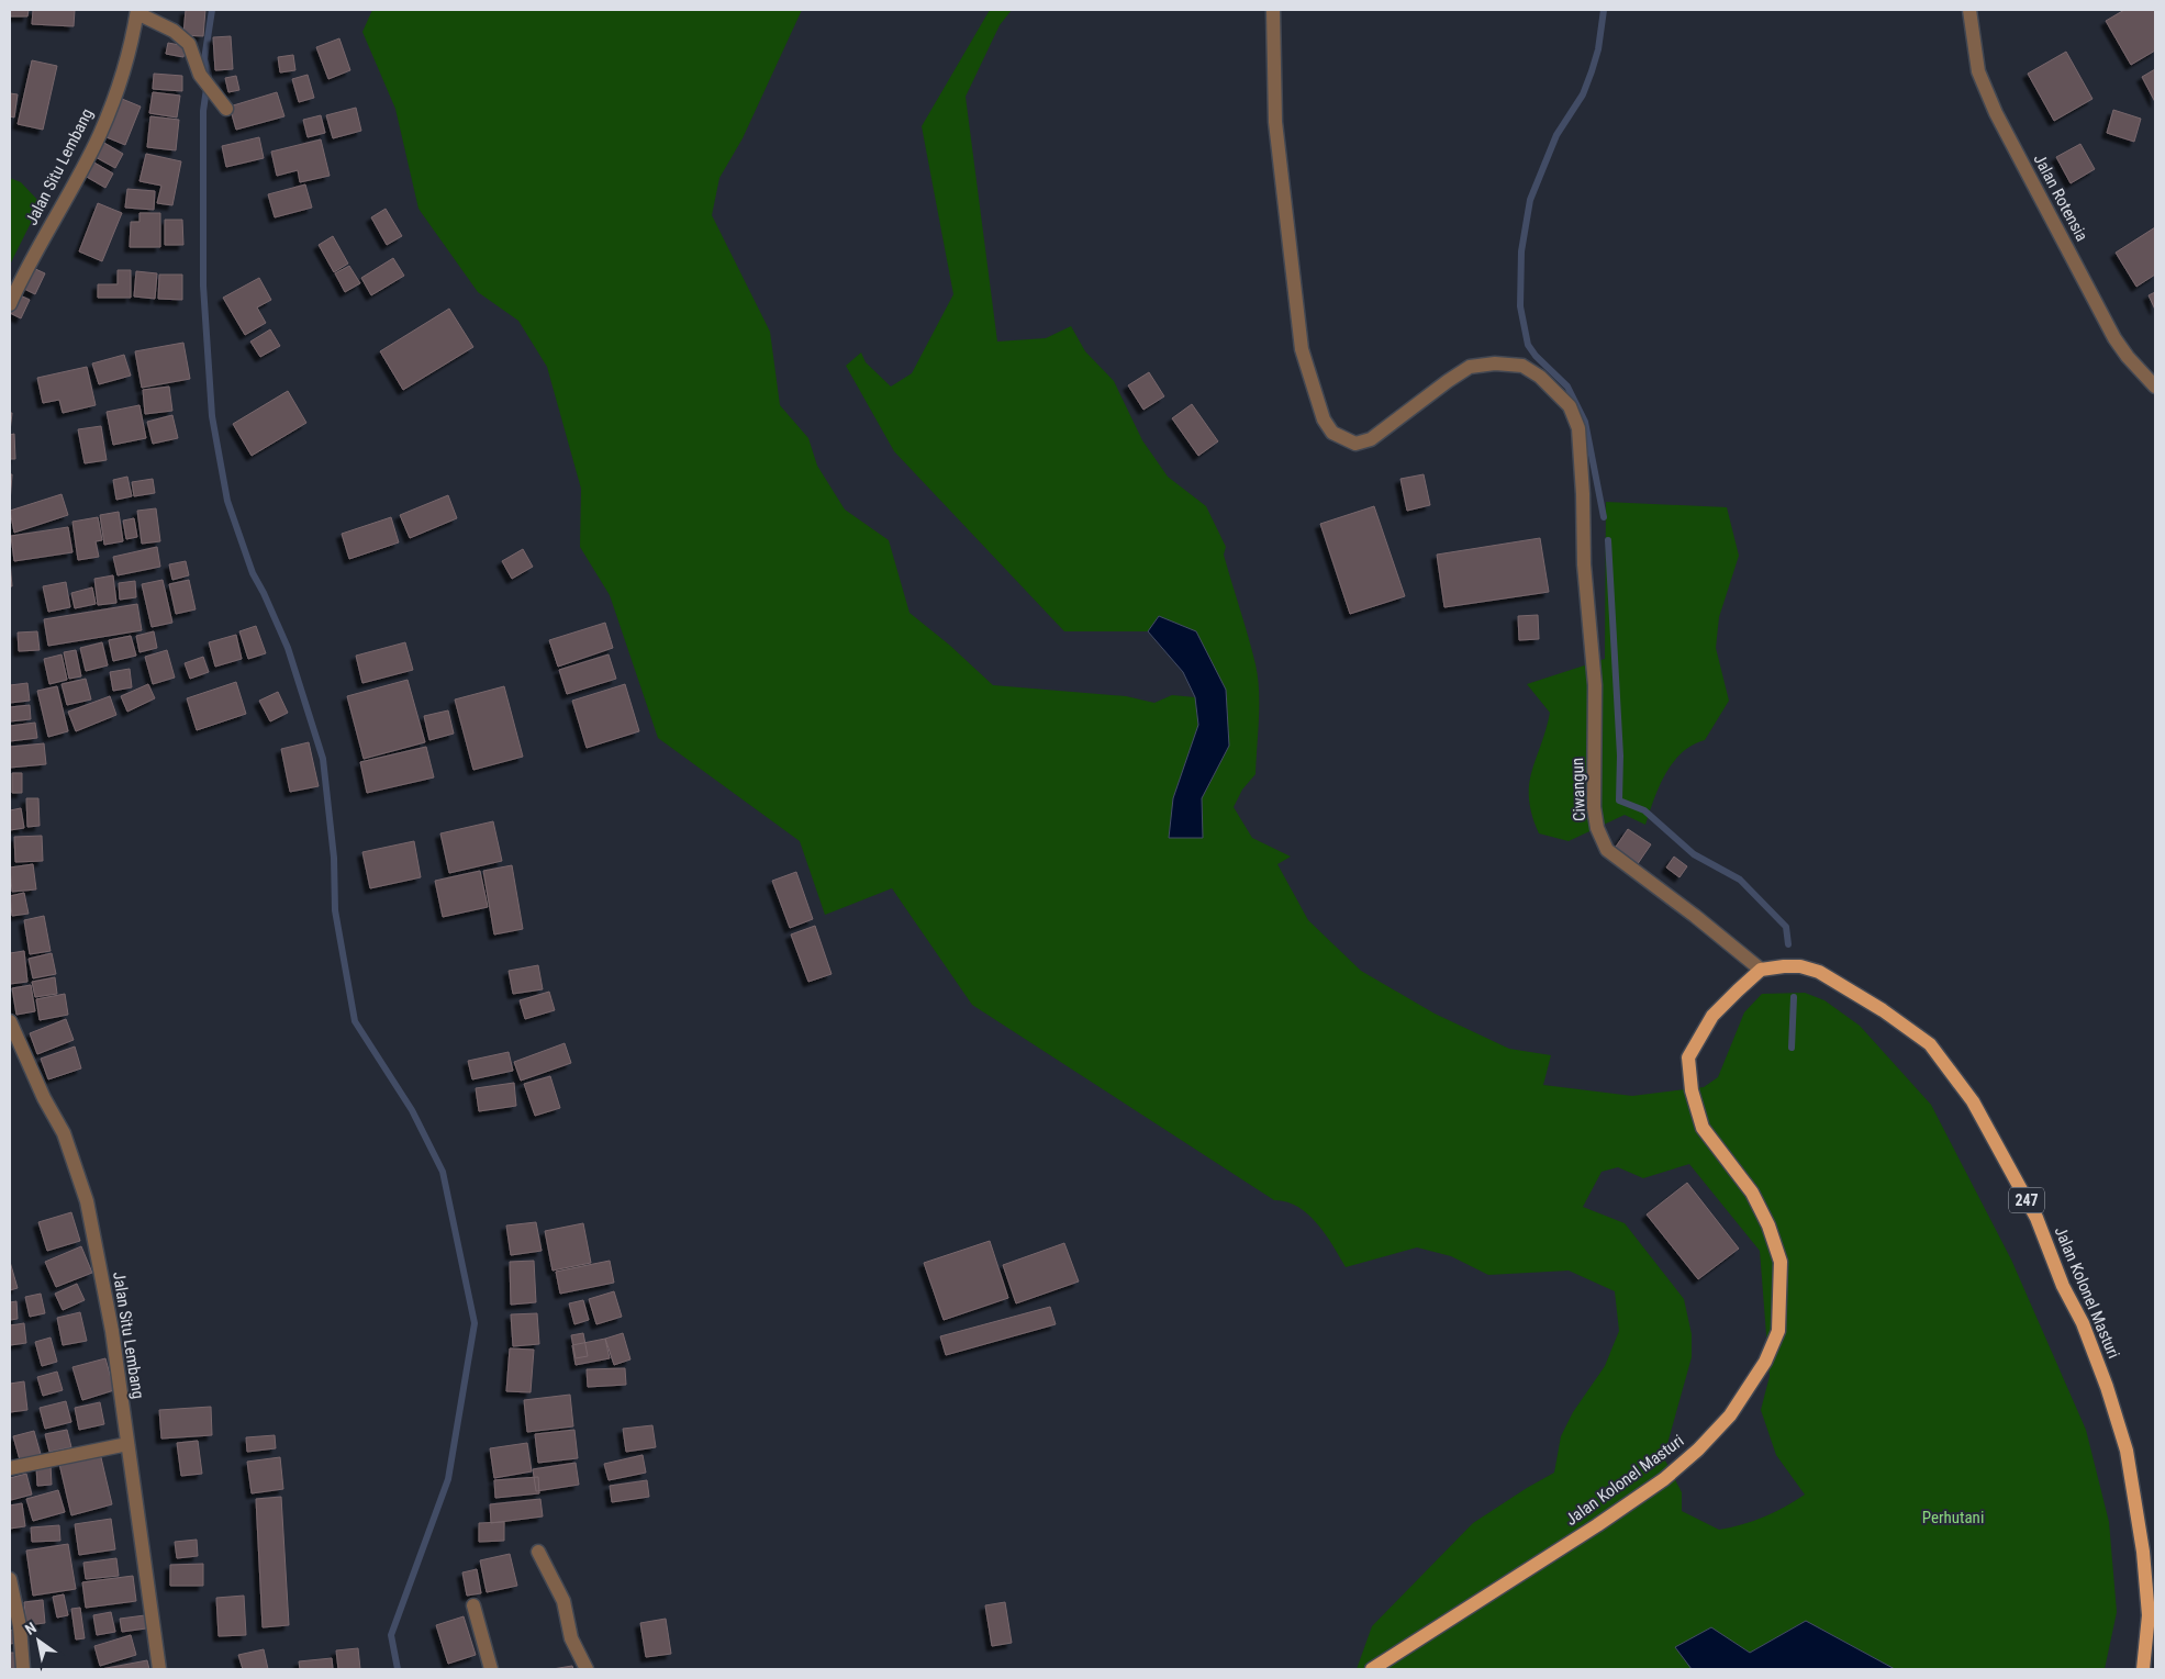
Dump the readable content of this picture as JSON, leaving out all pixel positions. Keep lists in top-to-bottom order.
{
  "streets": {
    "main road": ["247", "Jalan Kolonel Masturi"],
    "street": ["Jalan Situ Lembang", "Jalan Rotensia", "Ciwangun"]
  },
  "crossings": [
    ["Ciwangun", "Jalan Kolonel Masturi"]
  ],
  "parks": ["Perhutani"],
  "north": "top left"
}
